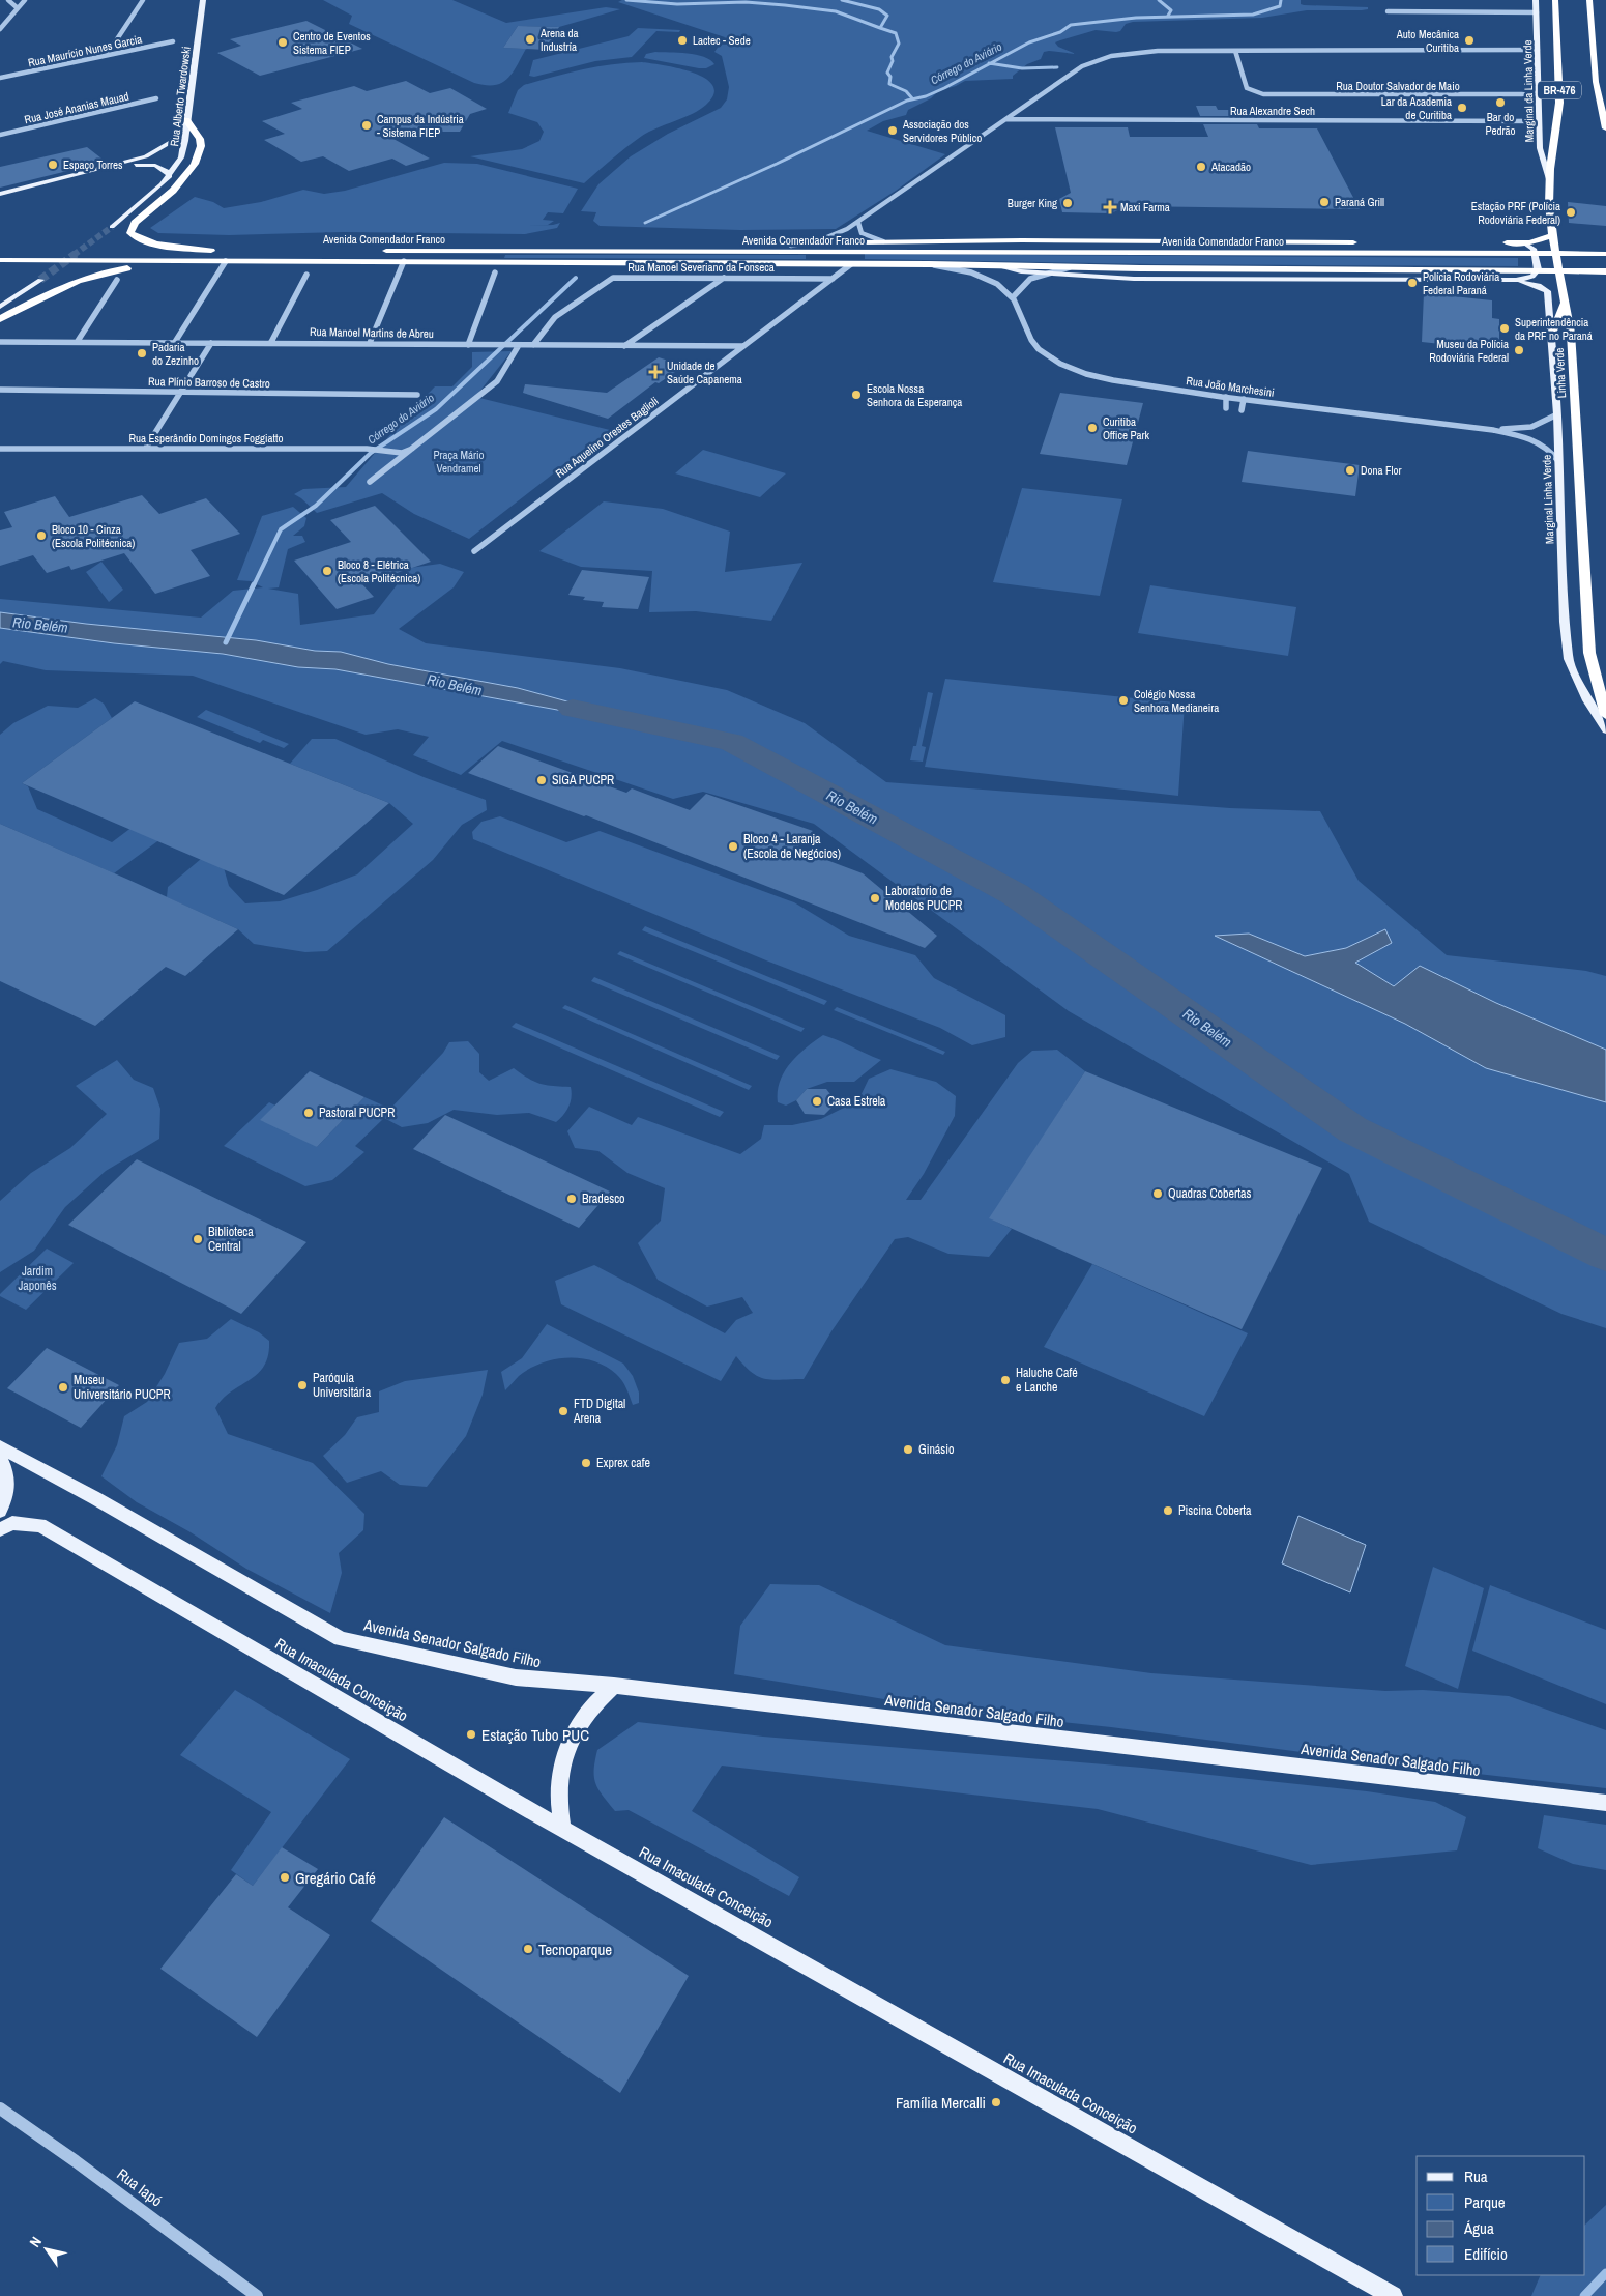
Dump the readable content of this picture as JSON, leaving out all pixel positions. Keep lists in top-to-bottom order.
{
  "streets": {
    "highway": ["BR-476", "Avenida Comendador Franco", "Linha Verde"],
    "main road": [
      "Marginal da Linha Verde",
      "Rua Alberto Twardowski",
      "Marginal Linha Verde",
      "Avenida Senador Salgado Filho",
      "Rua Imaculada Conceição"
    ],
    "street": [
      "Rua Maurício Nunes Garcia",
      "Rua Doutor Salvador de Maio",
      "Rua José Ananias Mauad",
      "Rua Alexandre Sech",
      "Rua Manoel Severiano da Fonseca",
      "Rua Manoel Martins de Abreu",
      "Rua Plínio Barroso de Castro",
      "Rua João Marchesini",
      "Rua Aquelino Orestes Baglioli",
      "Rua Esperândio Domingos Foggiatto",
      "Rua Iapó"
    ]
  },
  "crossings": [
    ["Rua Doutor Salvador de Maio", "Marginal da Linha Verde"],
    ["Marginal da Linha Verde", "Rua Alexandre Sech"],
    ["Marginal da Linha Verde", "Linha Verde"],
    ["Avenida Comendador Franco", "Rua João Marchesini"],
    ["Avenida Comendador Franco", "Rua Aquelino Orestes Baglioli"],
    ["Avenida Comendador Franco", "Marginal Linha Verde"],
    ["Rua Manoel Severiano da Fonseca", "Rua Manoel Martins de Abreu"],
    ["Rua Manoel Severiano da Fonseca", "Rua Aquelino Orestes Baglioli"],
    ["Rua Manoel Martins de Abreu", "Rua Aquelino Orestes Baglioli"],
    ["Rua João Marchesini", "Marginal Linha Verde"]
  ],
  "water": ["Córrego do Aviário", "Rio Belém"],
  "parks": ["Praça Mário Vendramel", "Jardim Japonês"],
  "places": {
    "other": [
      "Arena da Industría",
      "Lactec - Sede",
      "Auto Mecânica Curitiba",
      "Centro de Eventos Sistema FIEP",
      "Bar do Pedrão",
      "Lar da Academia de Curitiba",
      "Campus da Indústria - Sistema FIEP",
      "Associação dos Servidores Público",
      "Espaço Torres",
      "Atacadão",
      "Paraná Grill",
      "Burger King",
      "Estação PRF (Polícia Rodoviária Federal)",
      "Polícia Rodoviária Federal Paraná",
      "Superintendência da PRF no Paraná",
      "Museu da Polícia Rodoviária Federal",
      "Padaria do Zezinho",
      "Escola Nossa Senhora da Esperança",
      "Curitiba Office Park",
      "Dona Flor",
      "Bloco 10 - Cinza (Escola Politécnica)",
      "Bloco 8 - Elétrica (Escola Politécnica)",
      "Colégio Nossa Senhora Medianeira",
      "SIGA PUCPR",
      "Bloco 4 - Laranja (Escola de Negócios)",
      "Laboratorio de Modelos PUCPR",
      "Casa Estrela",
      "Pastoral PUCPR",
      "Quadras Cobertas",
      "Bradesco",
      "Biblioteca Central",
      "Haluche Café e Lanche",
      "Paróquia Universitária",
      "Museu Universitário PUCPR",
      "FTD Digital Arena",
      "Ginásio",
      "Exprex cafe",
      "Piscina Coberta",
      "Estação Tubo PUC",
      "Gregário Café",
      "Tecnoparque",
      "Família Mercalli"
    ],
    "health": ["Maxi Farma", "Unidade de Saúde Capanema"]
  },
  "legend": [
    "Rua",
    "Parque",
    "Água",
    "Edifício"
  ],
  "north": "top left"
}
